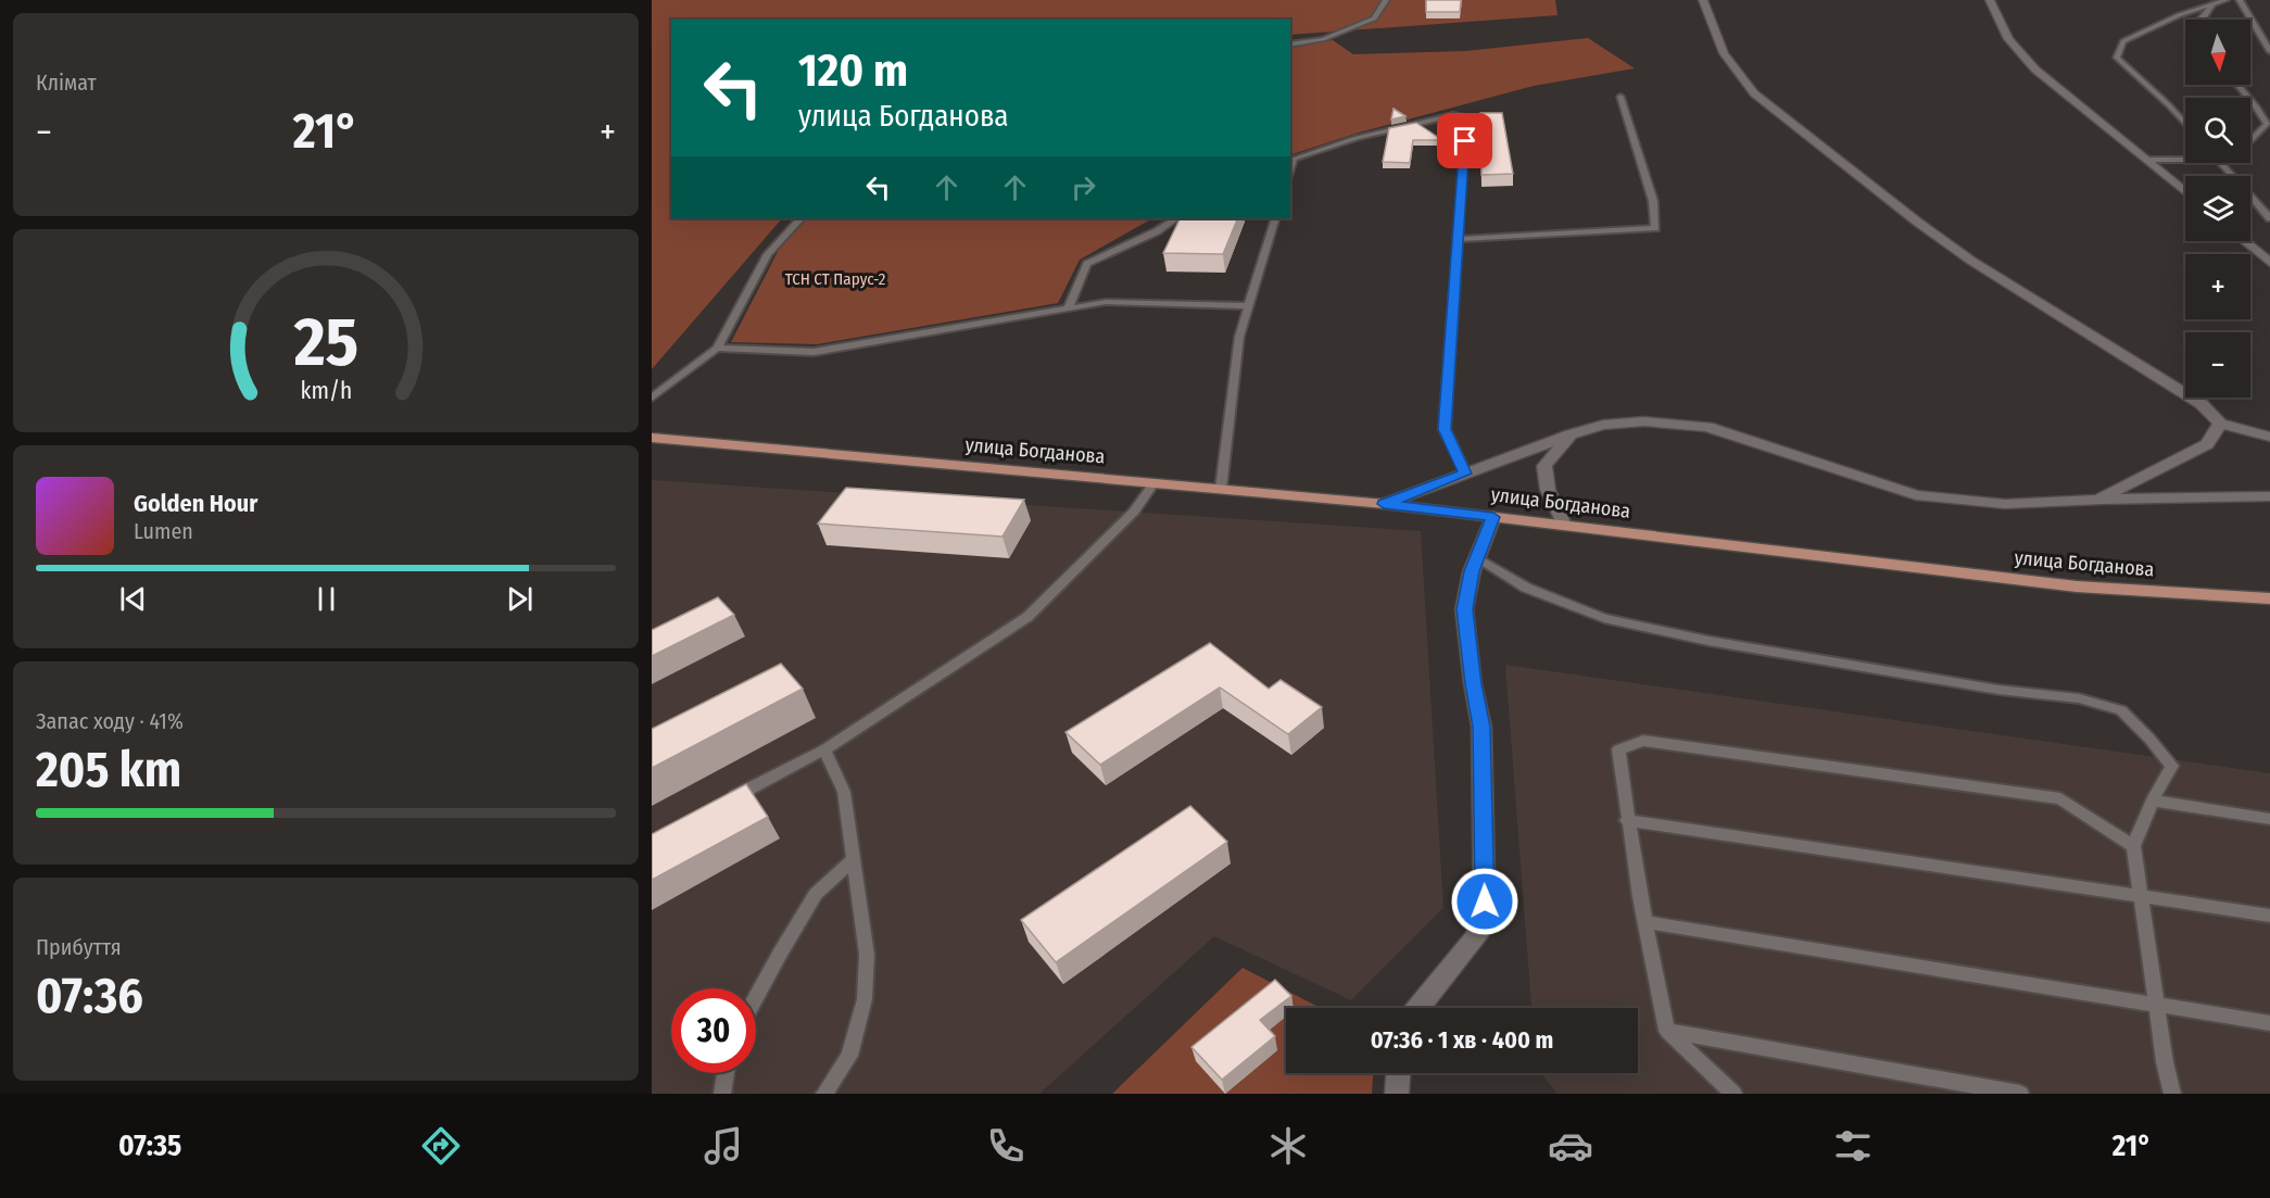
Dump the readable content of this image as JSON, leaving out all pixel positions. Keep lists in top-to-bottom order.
{
  "streets": {
    "main road": ["улица Богданова"]
  },
  "parks": ["ТСН СТ Парус-2"],
  "north": "bottom",
  "page": {
    "tile": [
      "Клімат",
      ["Запас ходу · 41%", "205 km"],
      ["Прибуття", "07:36"]
    ],
    "map_buttons": ["+", "−"],
    "turn": ["120 m", "улица Богданова"],
    "heat": ["−", "21°", "+"],
    "song": ["Golden Hour", "Lumen"],
    "limit": "30",
    "trip": "07:36 · 1 хв · 400 m",
    "tabs": ["07:35", "21°"],
    "gauge": ["25", "km/h"]
  }
}
